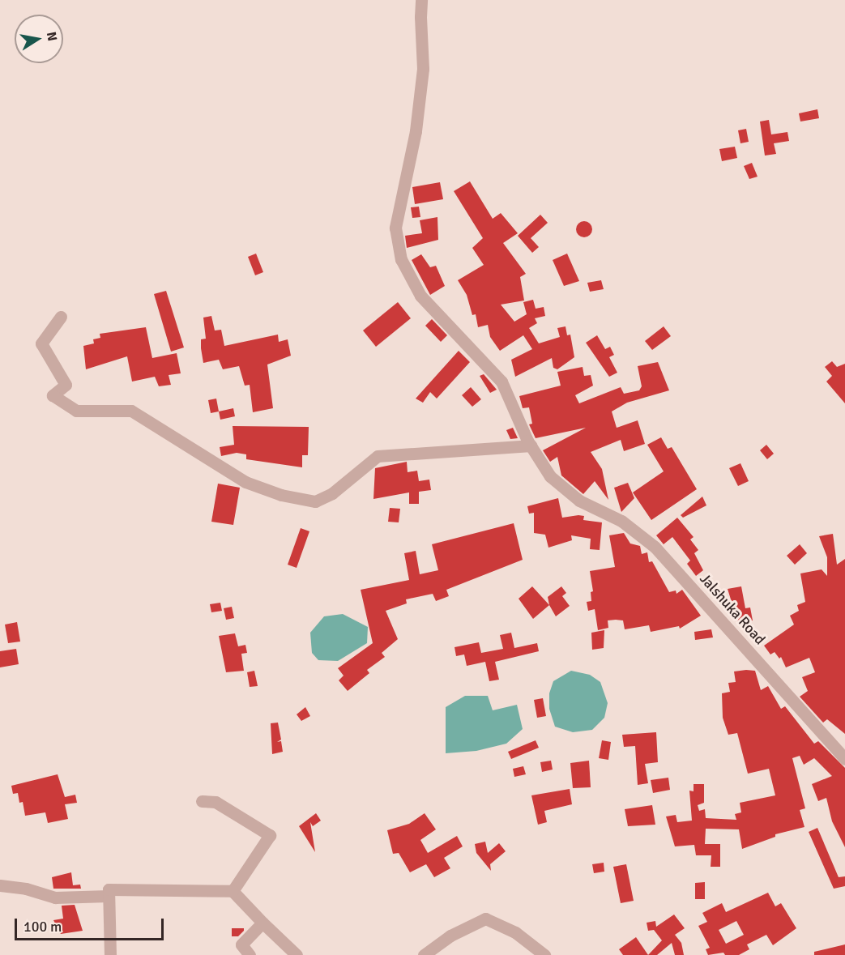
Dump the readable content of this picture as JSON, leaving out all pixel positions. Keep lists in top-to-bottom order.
{
  "streets": {
    "street": ["Jalshuka Road"]
  },
  "scale_bar": "100 m",
  "north": "right"
}
